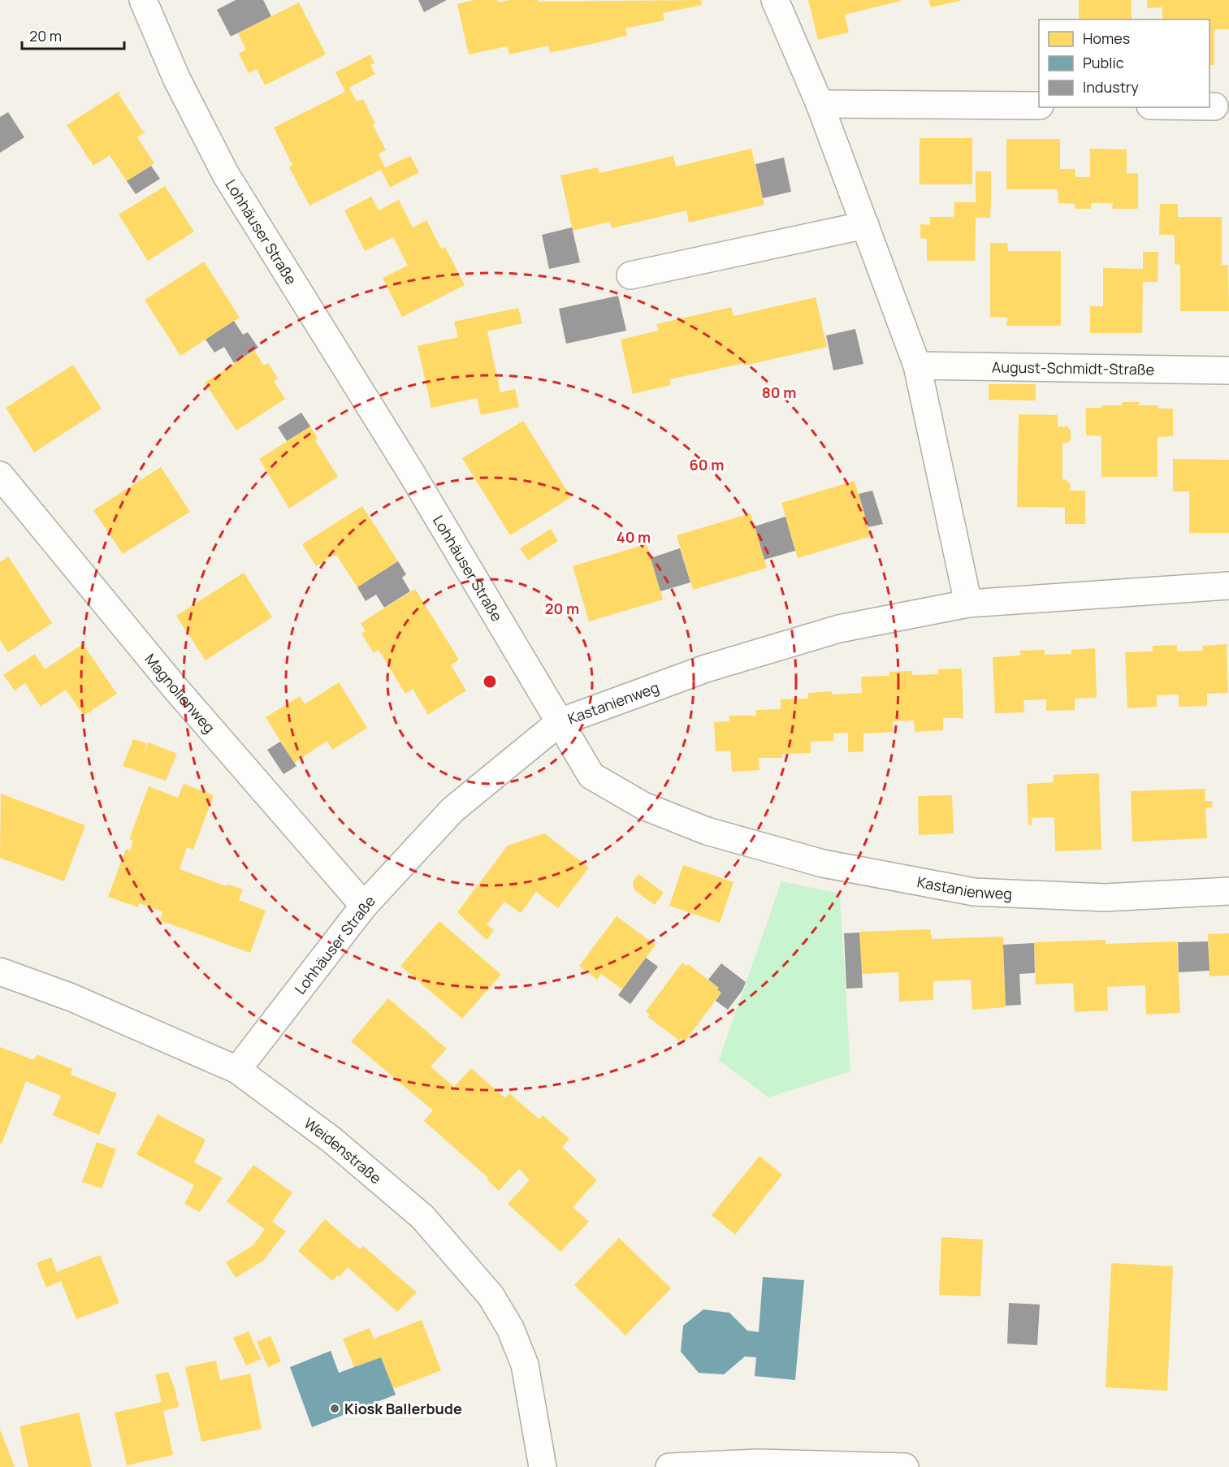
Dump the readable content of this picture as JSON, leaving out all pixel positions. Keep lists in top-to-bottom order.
{
  "streets": {
    "street": [
      "Lohhäuser Straße",
      "August-Schmidt-Straße",
      "Magnolienweg",
      "Kastanienweg",
      "Weidenstraße"
    ]
  },
  "crossings": [
    ["Lohhäuser Straße", "Magnolienweg"],
    ["Lohhäuser Straße", "Kastanienweg"],
    ["Lohhäuser Straße", "Weidenstraße"]
  ],
  "places": ["Kiosk Ballerbude"],
  "legend": ["Homes", "Public", "Industry"],
  "scale_bar": "20 m",
  "rings": [
    "80 m",
    "60 m",
    "40 m",
    "20 m"
  ]
}
